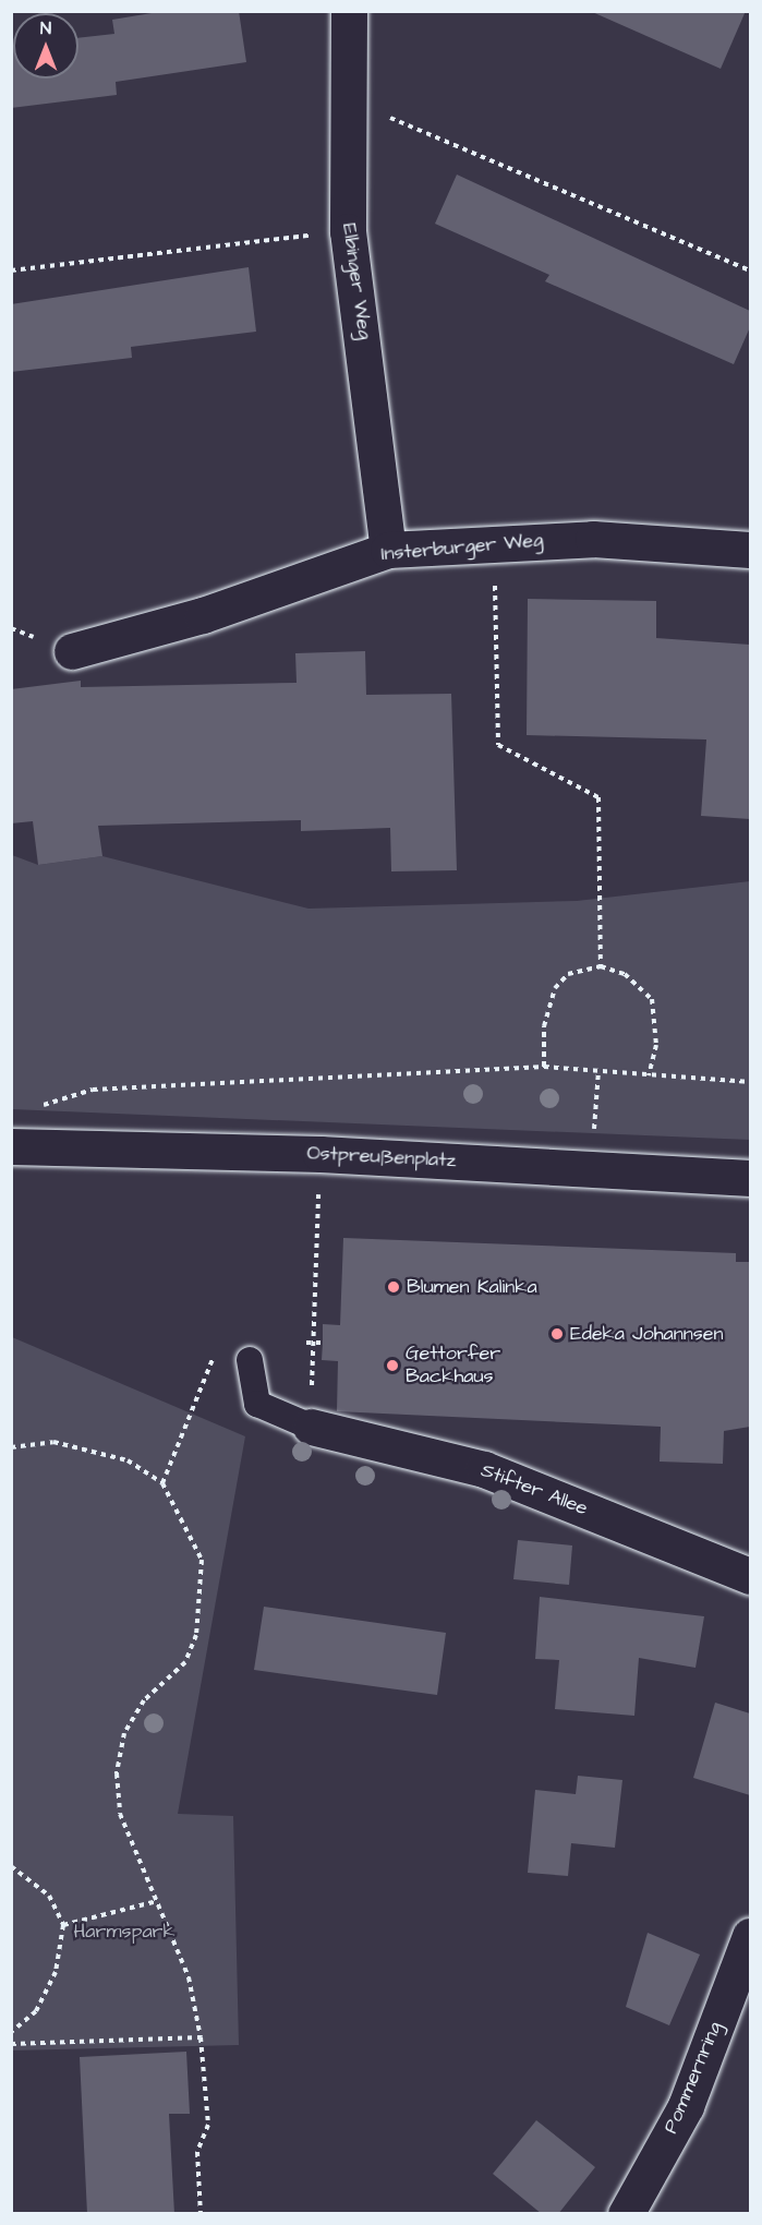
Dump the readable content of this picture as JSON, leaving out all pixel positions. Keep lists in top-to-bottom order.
{
  "streets": {
    "street": [
      "Elbinger Weg",
      "Insterburger Weg",
      "Ostpreußenplatz",
      "Stifter Allee",
      "Pommernring"
    ]
  },
  "crossings": [
    ["Elbinger Weg", "Insterburger Weg"]
  ],
  "parks": ["Harmspark"],
  "places": ["Blumen Kalinka", "Edeka Johannsen", "Gettorfer Backhaus"],
  "north": "top"
}
